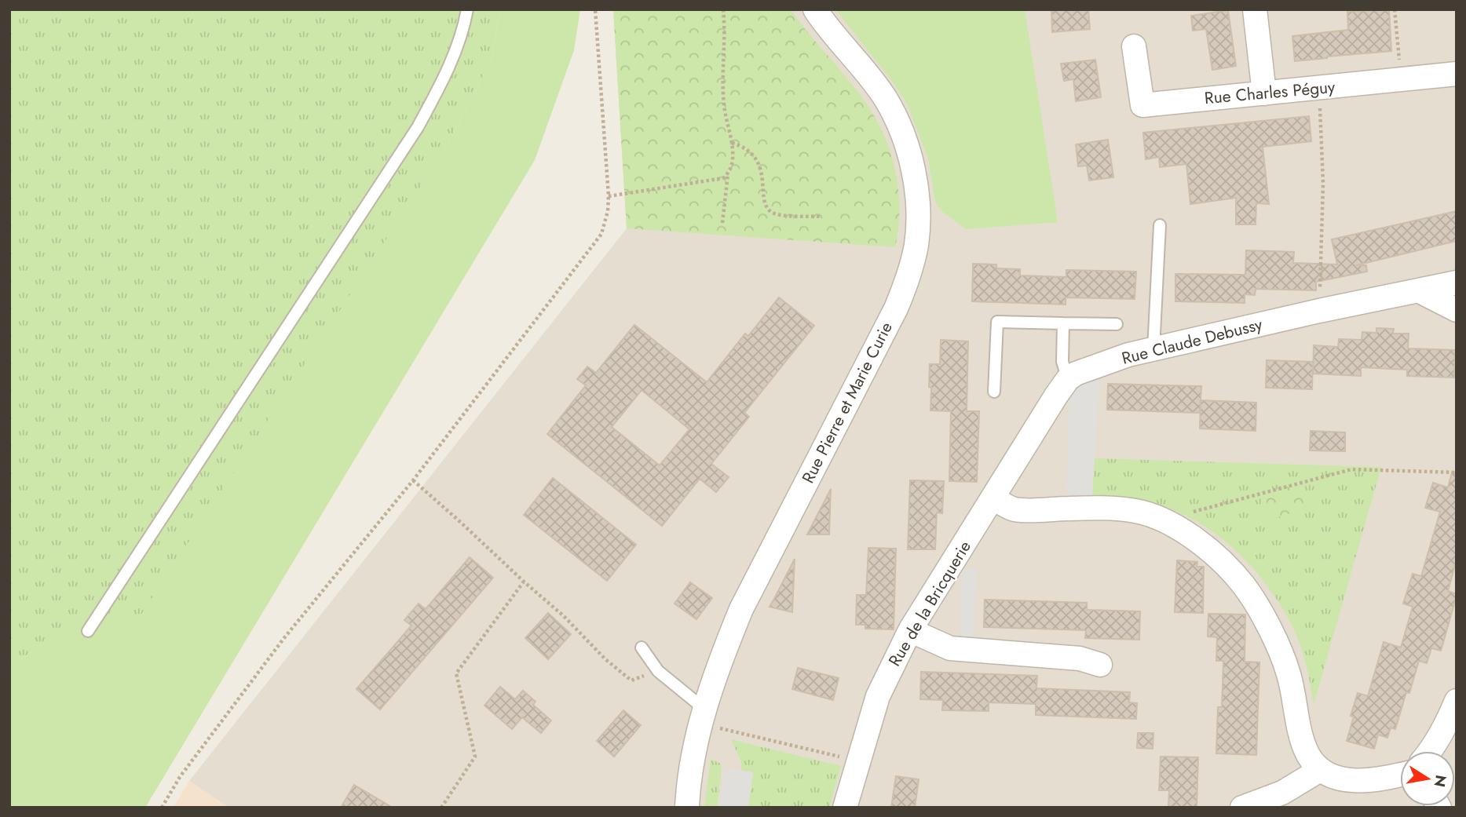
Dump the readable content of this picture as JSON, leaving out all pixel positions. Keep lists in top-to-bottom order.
{
  "streets": {
    "street": [
      "Rue Charles Péguy",
      "Rue Claude Debussy",
      "Rue Pierre et Marie Curie",
      "Rue de la Bricquerie"
    ]
  },
  "north": "right"
}
